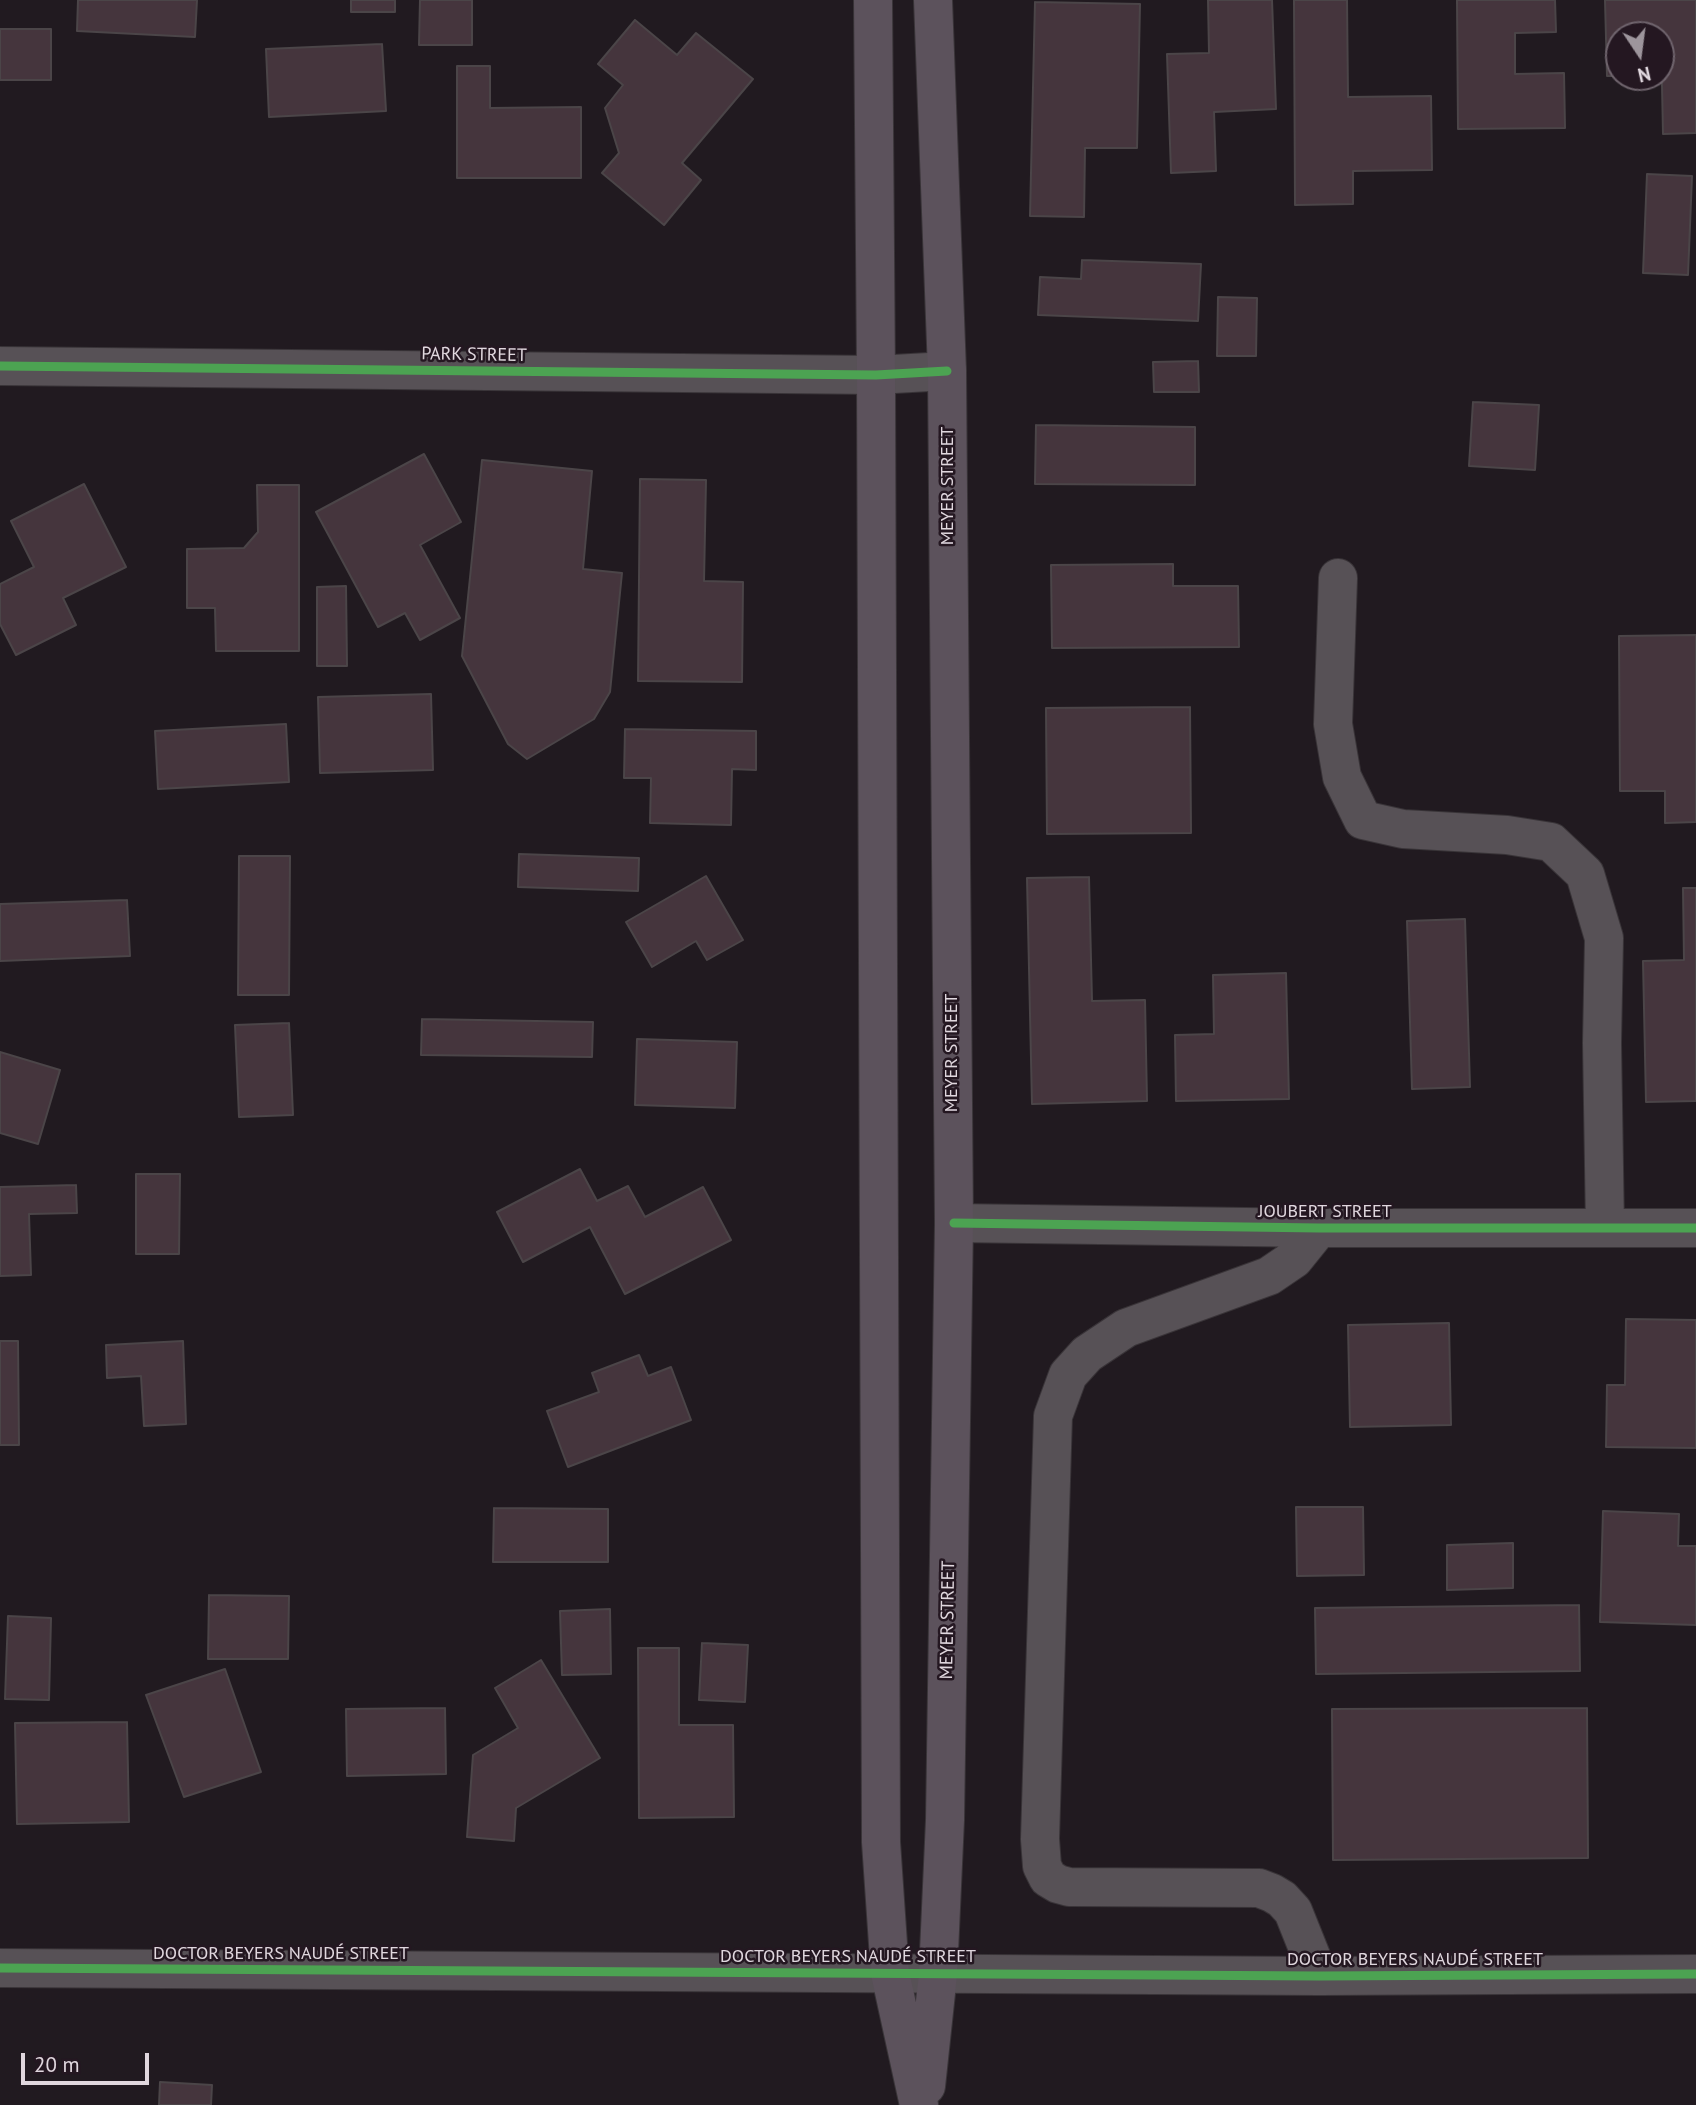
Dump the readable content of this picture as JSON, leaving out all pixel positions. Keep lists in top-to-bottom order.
{
  "streets": {
    "main road": ["MEYER STREET"],
    "street": ["PARK STREET", "JOUBERT STREET", "DOCTOR BEYERS NAUDÉ STREET"]
  },
  "crossings": [
    ["PARK STREET", "MEYER STREET"],
    ["MEYER STREET", "JOUBERT STREET"],
    ["MEYER STREET", "DOCTOR BEYERS NAUDÉ STREET"]
  ],
  "scale_bar": "20 m",
  "north": "bottom"
}
